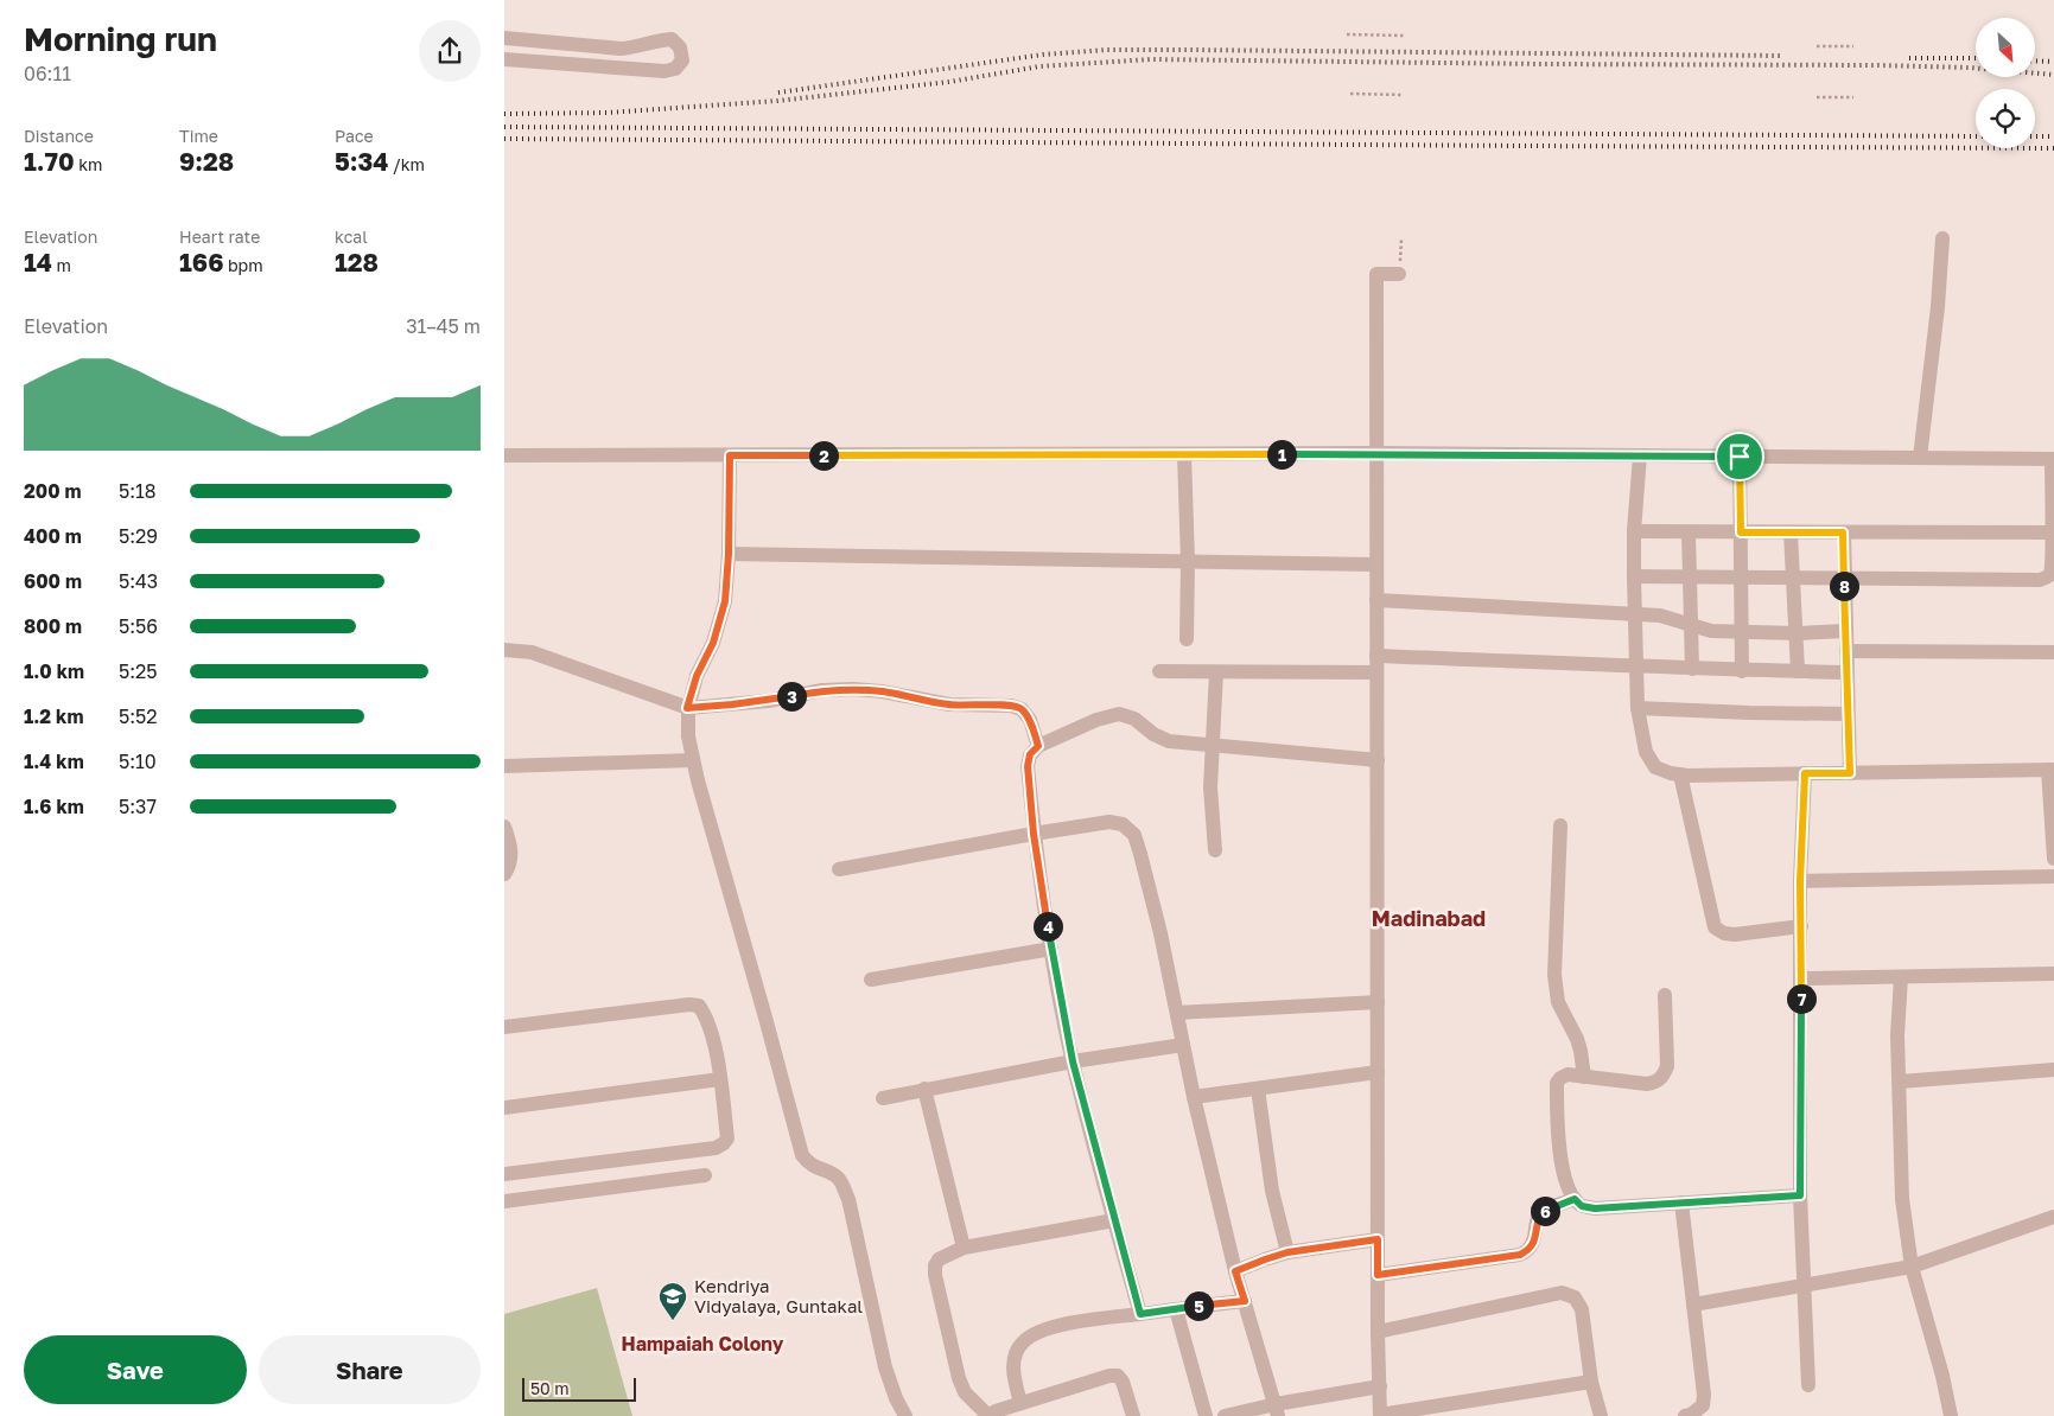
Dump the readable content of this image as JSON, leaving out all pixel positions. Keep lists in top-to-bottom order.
{
  "districts": ["Madinabad", "Hampaiah Colony"],
  "places": {
    "school or university": ["Kendriya Vidyalaya, Guntakal"]
  },
  "scale_bar": "50 m",
  "north": "bottom right",
  "page": {
    "heading": ["Morning run", "06:11"],
    "stats": [
      ["Distance", "1.70 km"],
      ["Time", "9:28"],
      ["Pace", "5:34 /km"],
      ["Elevation", "14 m"],
      ["Heart rate", "166 bpm"],
      ["kcal", "128"]
    ],
    "chart": ["Elevation", "31–45 m"],
    "pins": [
      "1",
      "2",
      "8",
      "3",
      "4",
      "7",
      "6",
      "5"
    ],
    "list": [
      {
        "name": "200 m",
        "note": "5:18"
      },
      {
        "name": "400 m",
        "note": "5:29"
      },
      {
        "name": "600 m",
        "note": "5:43"
      },
      {
        "name": "800 m",
        "note": "5:56"
      },
      {
        "name": "1.0 km",
        "note": "5:25"
      },
      {
        "name": "1.2 km",
        "note": "5:52"
      },
      {
        "name": "1.4 km",
        "note": "5:10"
      },
      {
        "name": "1.6 km",
        "note": "5:37"
      }
    ],
    "buttons": ["Save", "Share"],
    "scale": "50 m"
  }
}
